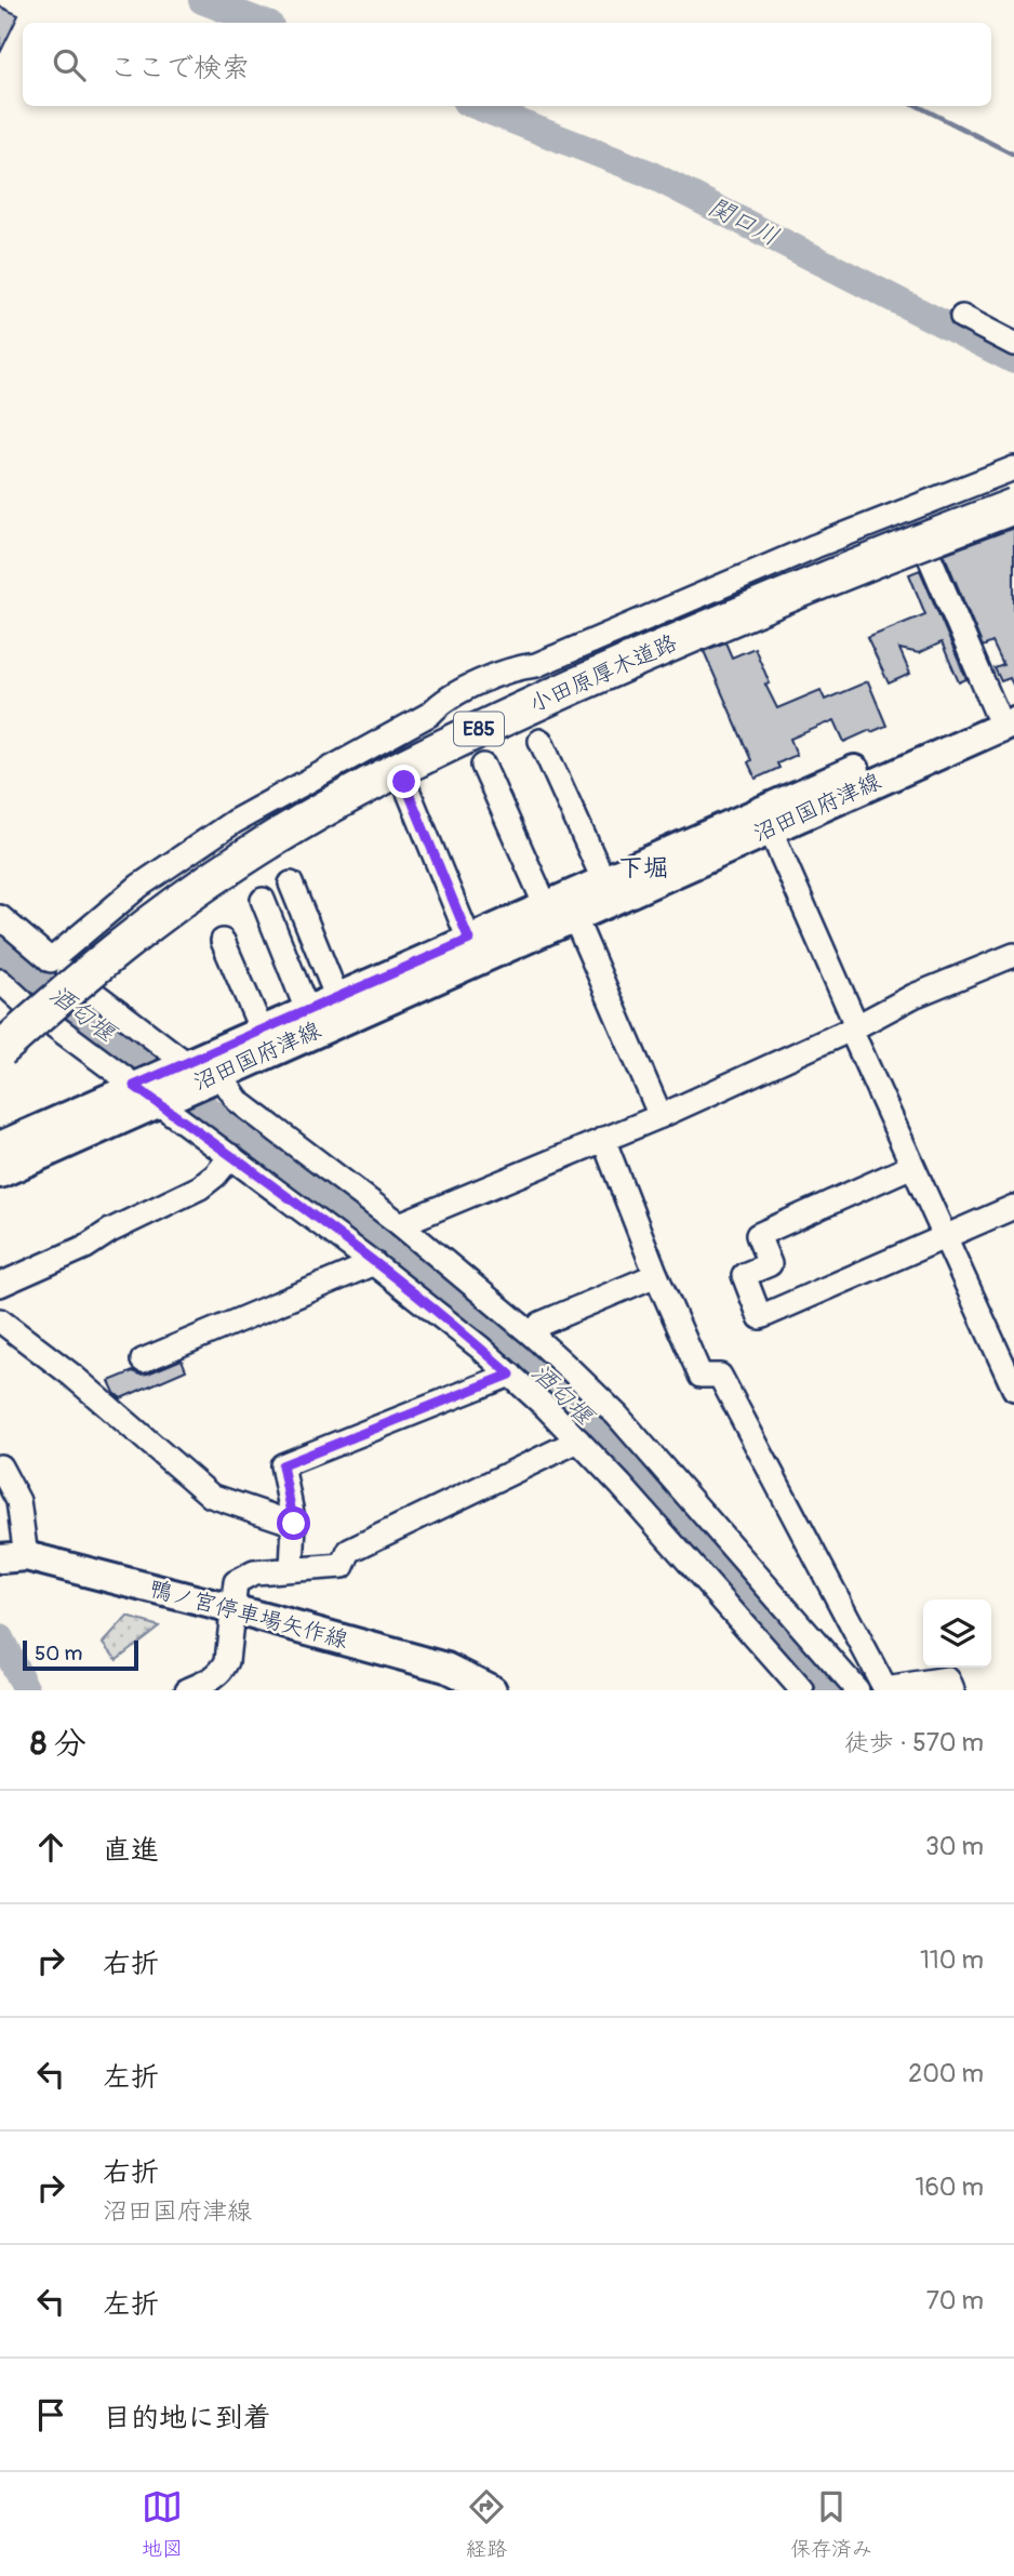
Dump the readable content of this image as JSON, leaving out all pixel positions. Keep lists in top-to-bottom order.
{
  "streets": {
    "highway": ["小田原厚木道路", "E85"],
    "main road": ["沼田国府津線", "鴨ノ宮停車場矢作線"]
  },
  "districts": ["下堀"],
  "water": ["関口川", "酒匂堰"],
  "scale_bar": "50 m",
  "page": {
    "search": "ここで検索",
    "scale": "50 m",
    "heading": ["8 分", "徒歩 · 570 m"],
    "list": [
      ["直進", "30 m"],
      ["右折", "110 m"],
      ["左折", "200 m"],
      ["右折", "沼田国府津線", "160 m"],
      ["左折", "70 m"],
      "目的地に到着"
    ],
    "nav": ["地図", "経路", "保存済み"]
  }
}
